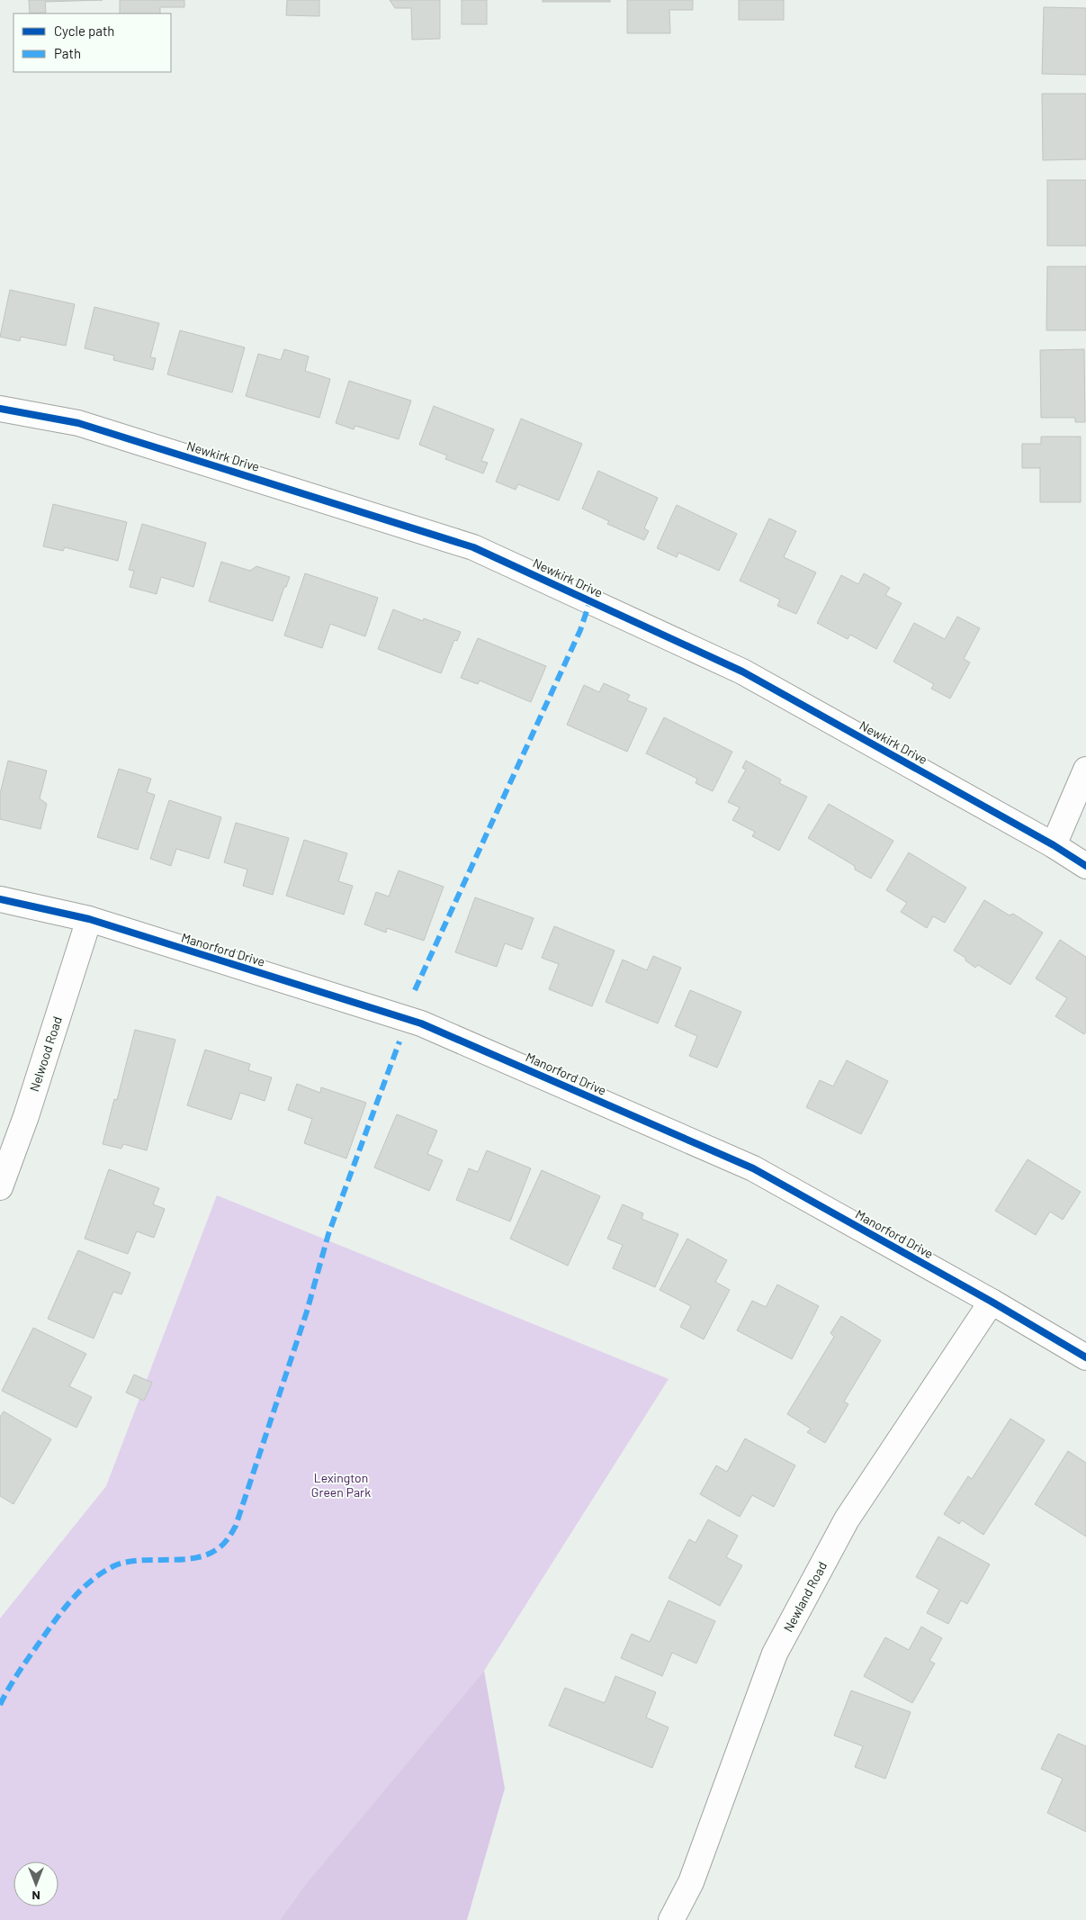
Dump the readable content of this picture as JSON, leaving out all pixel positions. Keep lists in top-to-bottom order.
{
  "streets": {
    "street": [
      "Newkirk Drive",
      "Manorford Drive",
      "Nelwood Road",
      "Newland Road"
    ]
  },
  "crossings": [
    ["Manorford Drive", "Nelwood Road"],
    ["Manorford Drive", "Newland Road"]
  ],
  "parks": ["Lexington Green Park"],
  "legend": ["Cycle path", "Path"],
  "north": "bottom"
}
